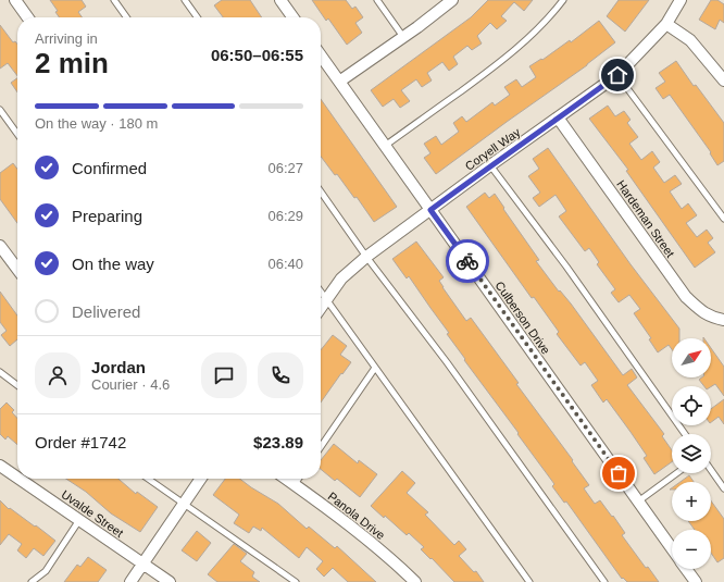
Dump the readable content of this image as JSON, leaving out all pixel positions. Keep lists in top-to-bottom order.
{
  "streets": {
    "street": [
      "Coryell Way",
      "Hardeman Street",
      "Culberson Drive",
      "Uvalde Street",
      "Panola Drive"
    ]
  },
  "crossings": [
    ["Coryell Way", "Hardeman Street"],
    ["Coryell Way", "Culberson Drive"]
  ],
  "north": "top right",
  "page": {
    "heading": ["2 min", "Arriving in", "06:50–06:55"],
    "panel": [
      "Jordan",
      "Courier · 4.6",
      "Order #1742",
      "$23.89"
    ],
    "bar": "On the way · 180 m",
    "list": [
      ["Confirmed", "06:27"],
      ["Preparing", "06:29"],
      ["On the way", "06:40"],
      "Delivered"
    ],
    "map_buttons": ["+", "−"]
  }
}
